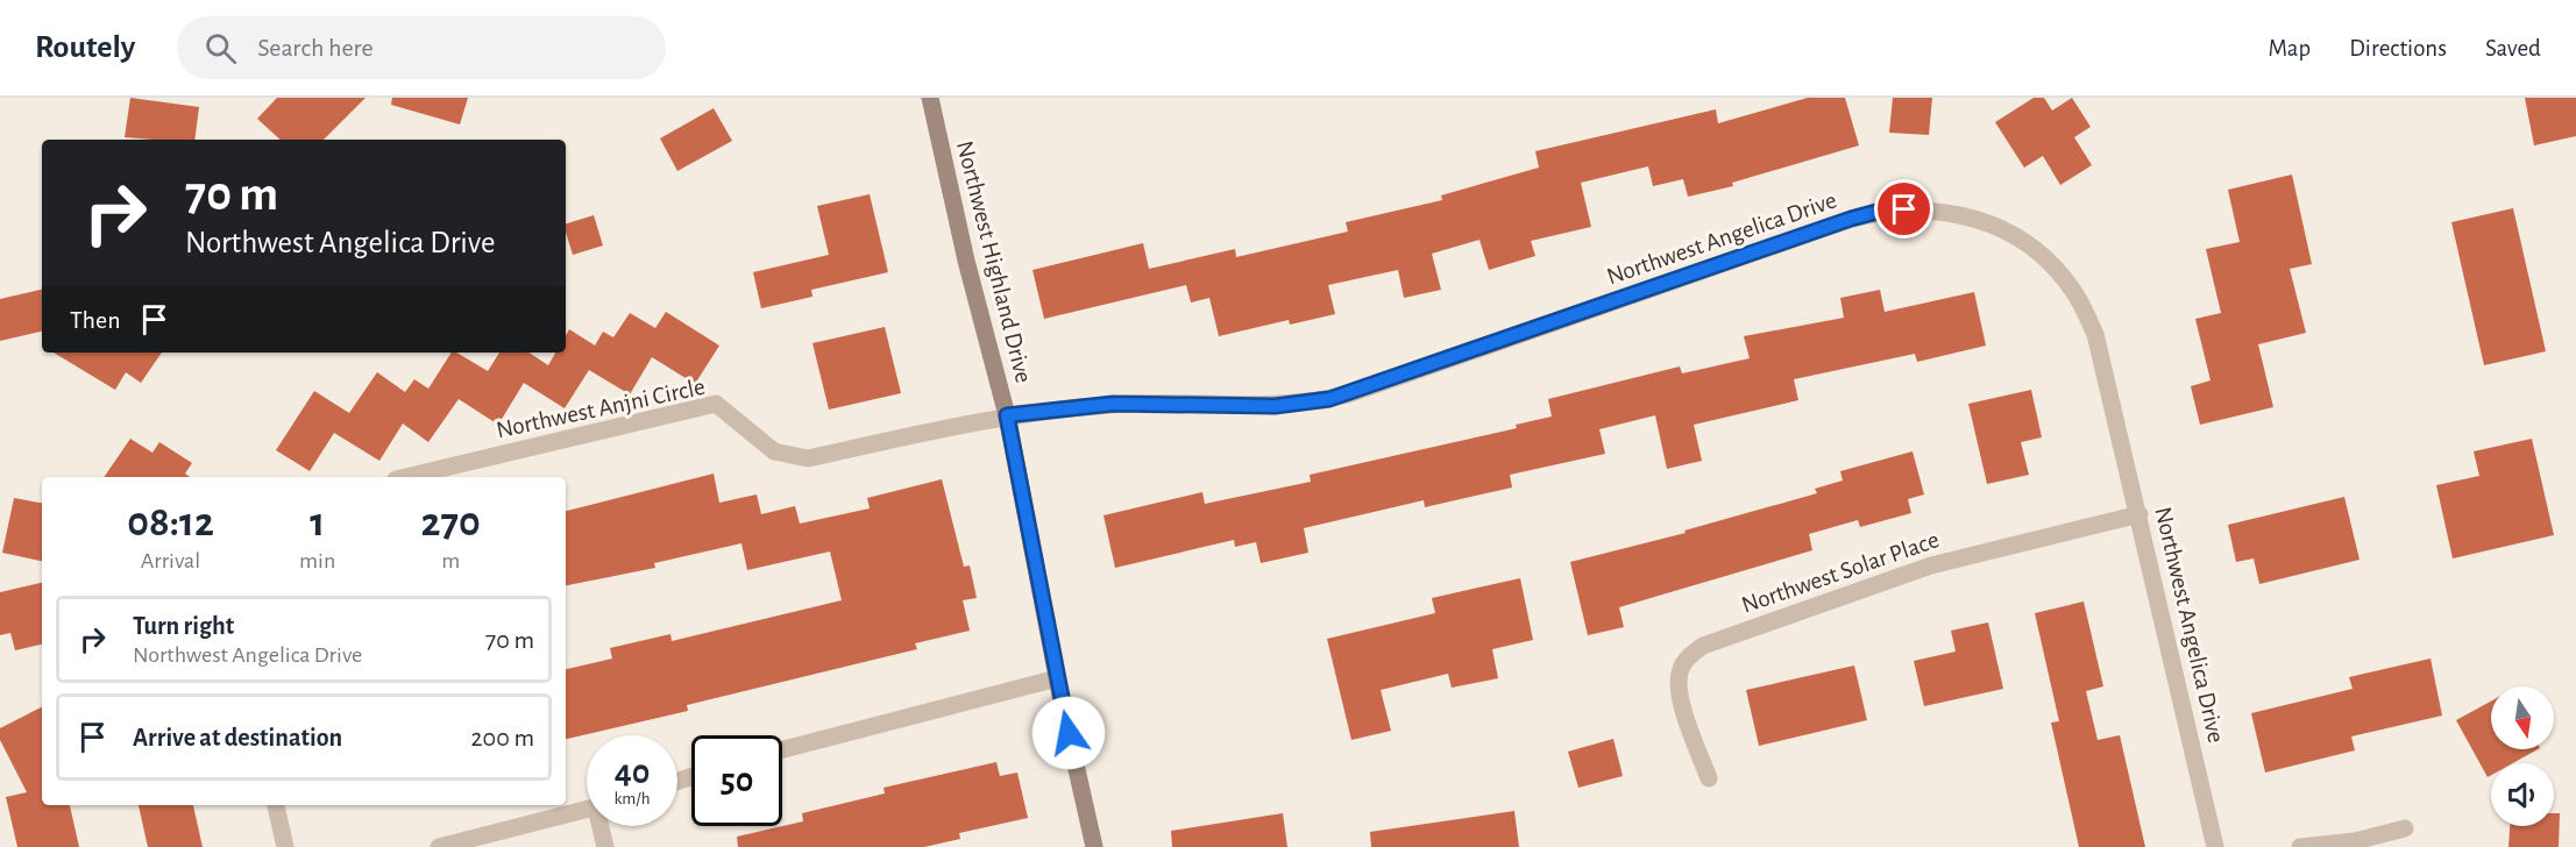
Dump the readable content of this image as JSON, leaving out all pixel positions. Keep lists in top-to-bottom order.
{
  "streets": {
    "main road": ["Northwest Highland Drive"],
    "street": ["Northwest Angelica Drive", "Northwest Anjni Circle", "Northwest Solar Place"]
  },
  "crossings": [
    ["Northwest Angelica Drive", "Northwest Highland Drive"],
    ["Northwest Angelica Drive", "Northwest Anjni Circle"],
    ["Northwest Angelica Drive", "Northwest Solar Place"],
    ["Northwest Highland Drive", "Northwest Anjni Circle"]
  ],
  "north": "bottom",
  "page": {
    "header": "Routely",
    "search": "Search here",
    "nav": ["Map", "Directions", "Saved"],
    "turn": ["70 m", "Northwest Angelica Drive"],
    "then": "Then",
    "eta": [
      "08:12",
      "Arrival",
      "1",
      "min",
      "270",
      "m"
    ],
    "list": [
      {
        "name": "Turn right",
        "note": "Northwest Angelica Drive",
        "value": "70 m"
      },
      {
        "name": "Arrive at destination",
        "value": "200 m"
      }
    ],
    "speed": "40 km/h",
    "limit": "50"
  }
}
